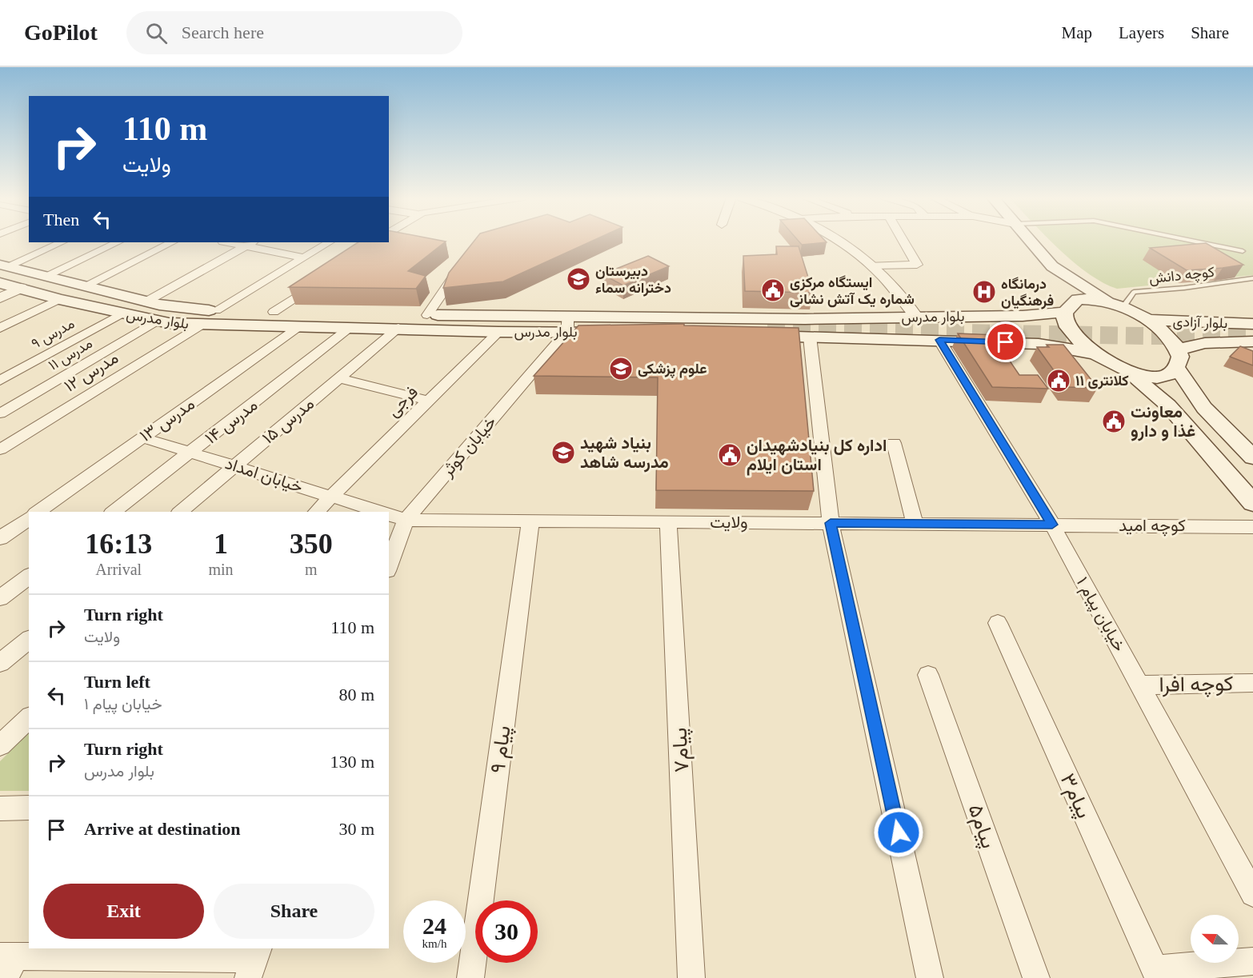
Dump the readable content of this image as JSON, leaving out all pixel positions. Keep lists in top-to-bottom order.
{
  "streets": {
    "main road": ["بلوار مدرس", "بلوار آزادی"],
    "street": [
      "مدرس ۹",
      "مدرس ۱۱",
      "مدرس ۱۲",
      "فرجی",
      "مدرس ۱۳",
      "مدرس ۱۵",
      "مدرس ۱۴",
      "خیابان کوثر",
      "خیابان امداد",
      "ولایت",
      "کوچه امید",
      "خیابان پیام ۱",
      "کوچه افرا",
      "پیام ۹",
      "پیام۷",
      "پیام۳",
      "پیام۵"
    ],
    "lane": ["کوچه دانش"]
  },
  "crossings": [
    ["کوچه دانش", "بلوار مدرس"],
    ["بلوار مدرس", "مدرس ۹"],
    ["بلوار مدرس", "مدرس ۱۱"],
    ["بلوار مدرس", "مدرس ۱۲"],
    ["بلوار مدرس", "فرجی"],
    ["بلوار مدرس", "مدرس ۱۳"],
    ["بلوار مدرس", "مدرس ۱۵"],
    ["بلوار مدرس", "مدرس ۱۴"],
    ["بلوار مدرس", "خیابان کوثر"],
    ["بلوار مدرس", "خیابان پیام ۱"],
    ["فرجی", "خیابان امداد"],
    ["مدرس ۱۳", "خیابان امداد"],
    ["مدرس ۱۵", "خیابان امداد"],
    ["مدرس ۱۴", "خیابان امداد"],
    ["خیابان کوثر", "خیابان امداد"],
    ["خیابان کوثر", "ولایت"],
    ["خیابان امداد", "ولایت"],
    ["ولایت", "کوچه امید"],
    ["ولایت", "خیابان پیام ۱"],
    ["ولایت", "پیام ۹"],
    ["ولایت", "پیام۷"],
    ["کوچه امید", "خیابان پیام ۱"],
    ["خیابان پیام ۱", "کوچه افرا"]
  ],
  "places": {
    "school or university": ["دبیرستان دخترانه سماء", "علوم پزشکی", "بنیاد شهید مدرسه شاهد"],
    "public building": [
      "ایستگاه مرکزی شماره یک آتش نشانی",
      "کلانتری ۱۱",
      "معاونت غذا و دارو",
      "اداره کل بنیادشهیدان استان ایلام"
    ],
    "hospital": ["درمانگاه فرهنگیان"]
  },
  "north": "left",
  "page": {
    "header": "GoPilot",
    "search": "Search here",
    "nav": ["Map", "Layers", "Share"],
    "turn": ["110 m", "ولایت"],
    "then": "Then",
    "eta": [
      "16:13",
      "Arrival",
      "1",
      "min",
      "350",
      "m"
    ],
    "list": [
      {
        "name": "Turn right",
        "note": "ولایت",
        "value": "110 m"
      },
      {
        "name": "Turn left",
        "note": "خیابان پیام ۱",
        "value": "80 m"
      },
      {
        "name": "Turn right",
        "note": "بلوار مدرس",
        "value": "130 m"
      },
      {
        "name": "Arrive at destination",
        "value": "30 m"
      }
    ],
    "buttons": ["Exit", "Share"],
    "speed": "24 km/h",
    "limit": "30"
  }
}
